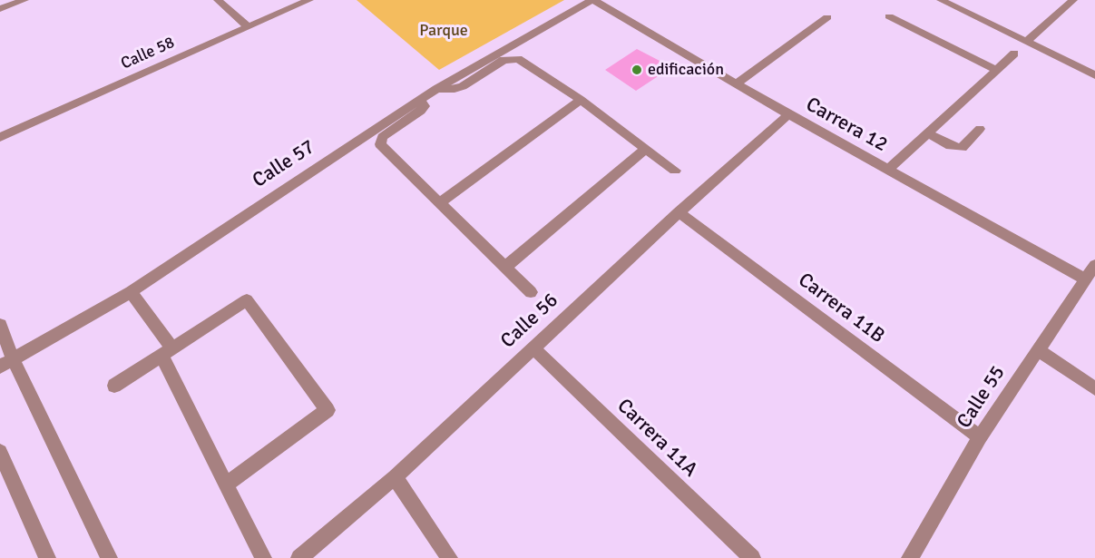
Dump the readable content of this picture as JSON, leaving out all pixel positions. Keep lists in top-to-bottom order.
{
  "streets": {
    "street": [
      "Calle 58",
      "Carrera 12",
      "Calle 57",
      "Carrera 11B",
      "Calle 56",
      "Calle 55",
      "Carrera 11A"
    ]
  },
  "crossings": [
    ["Carrera 12", "Calle 57"],
    ["Carrera 12", "Calle 56"],
    ["Carrera 12", "Calle 55"],
    ["Carrera 11B", "Calle 56"],
    ["Carrera 11B", "Calle 55"],
    ["Calle 56", "Carrera 11A"]
  ],
  "parks": ["Parque"],
  "places": ["edificación"]
}
